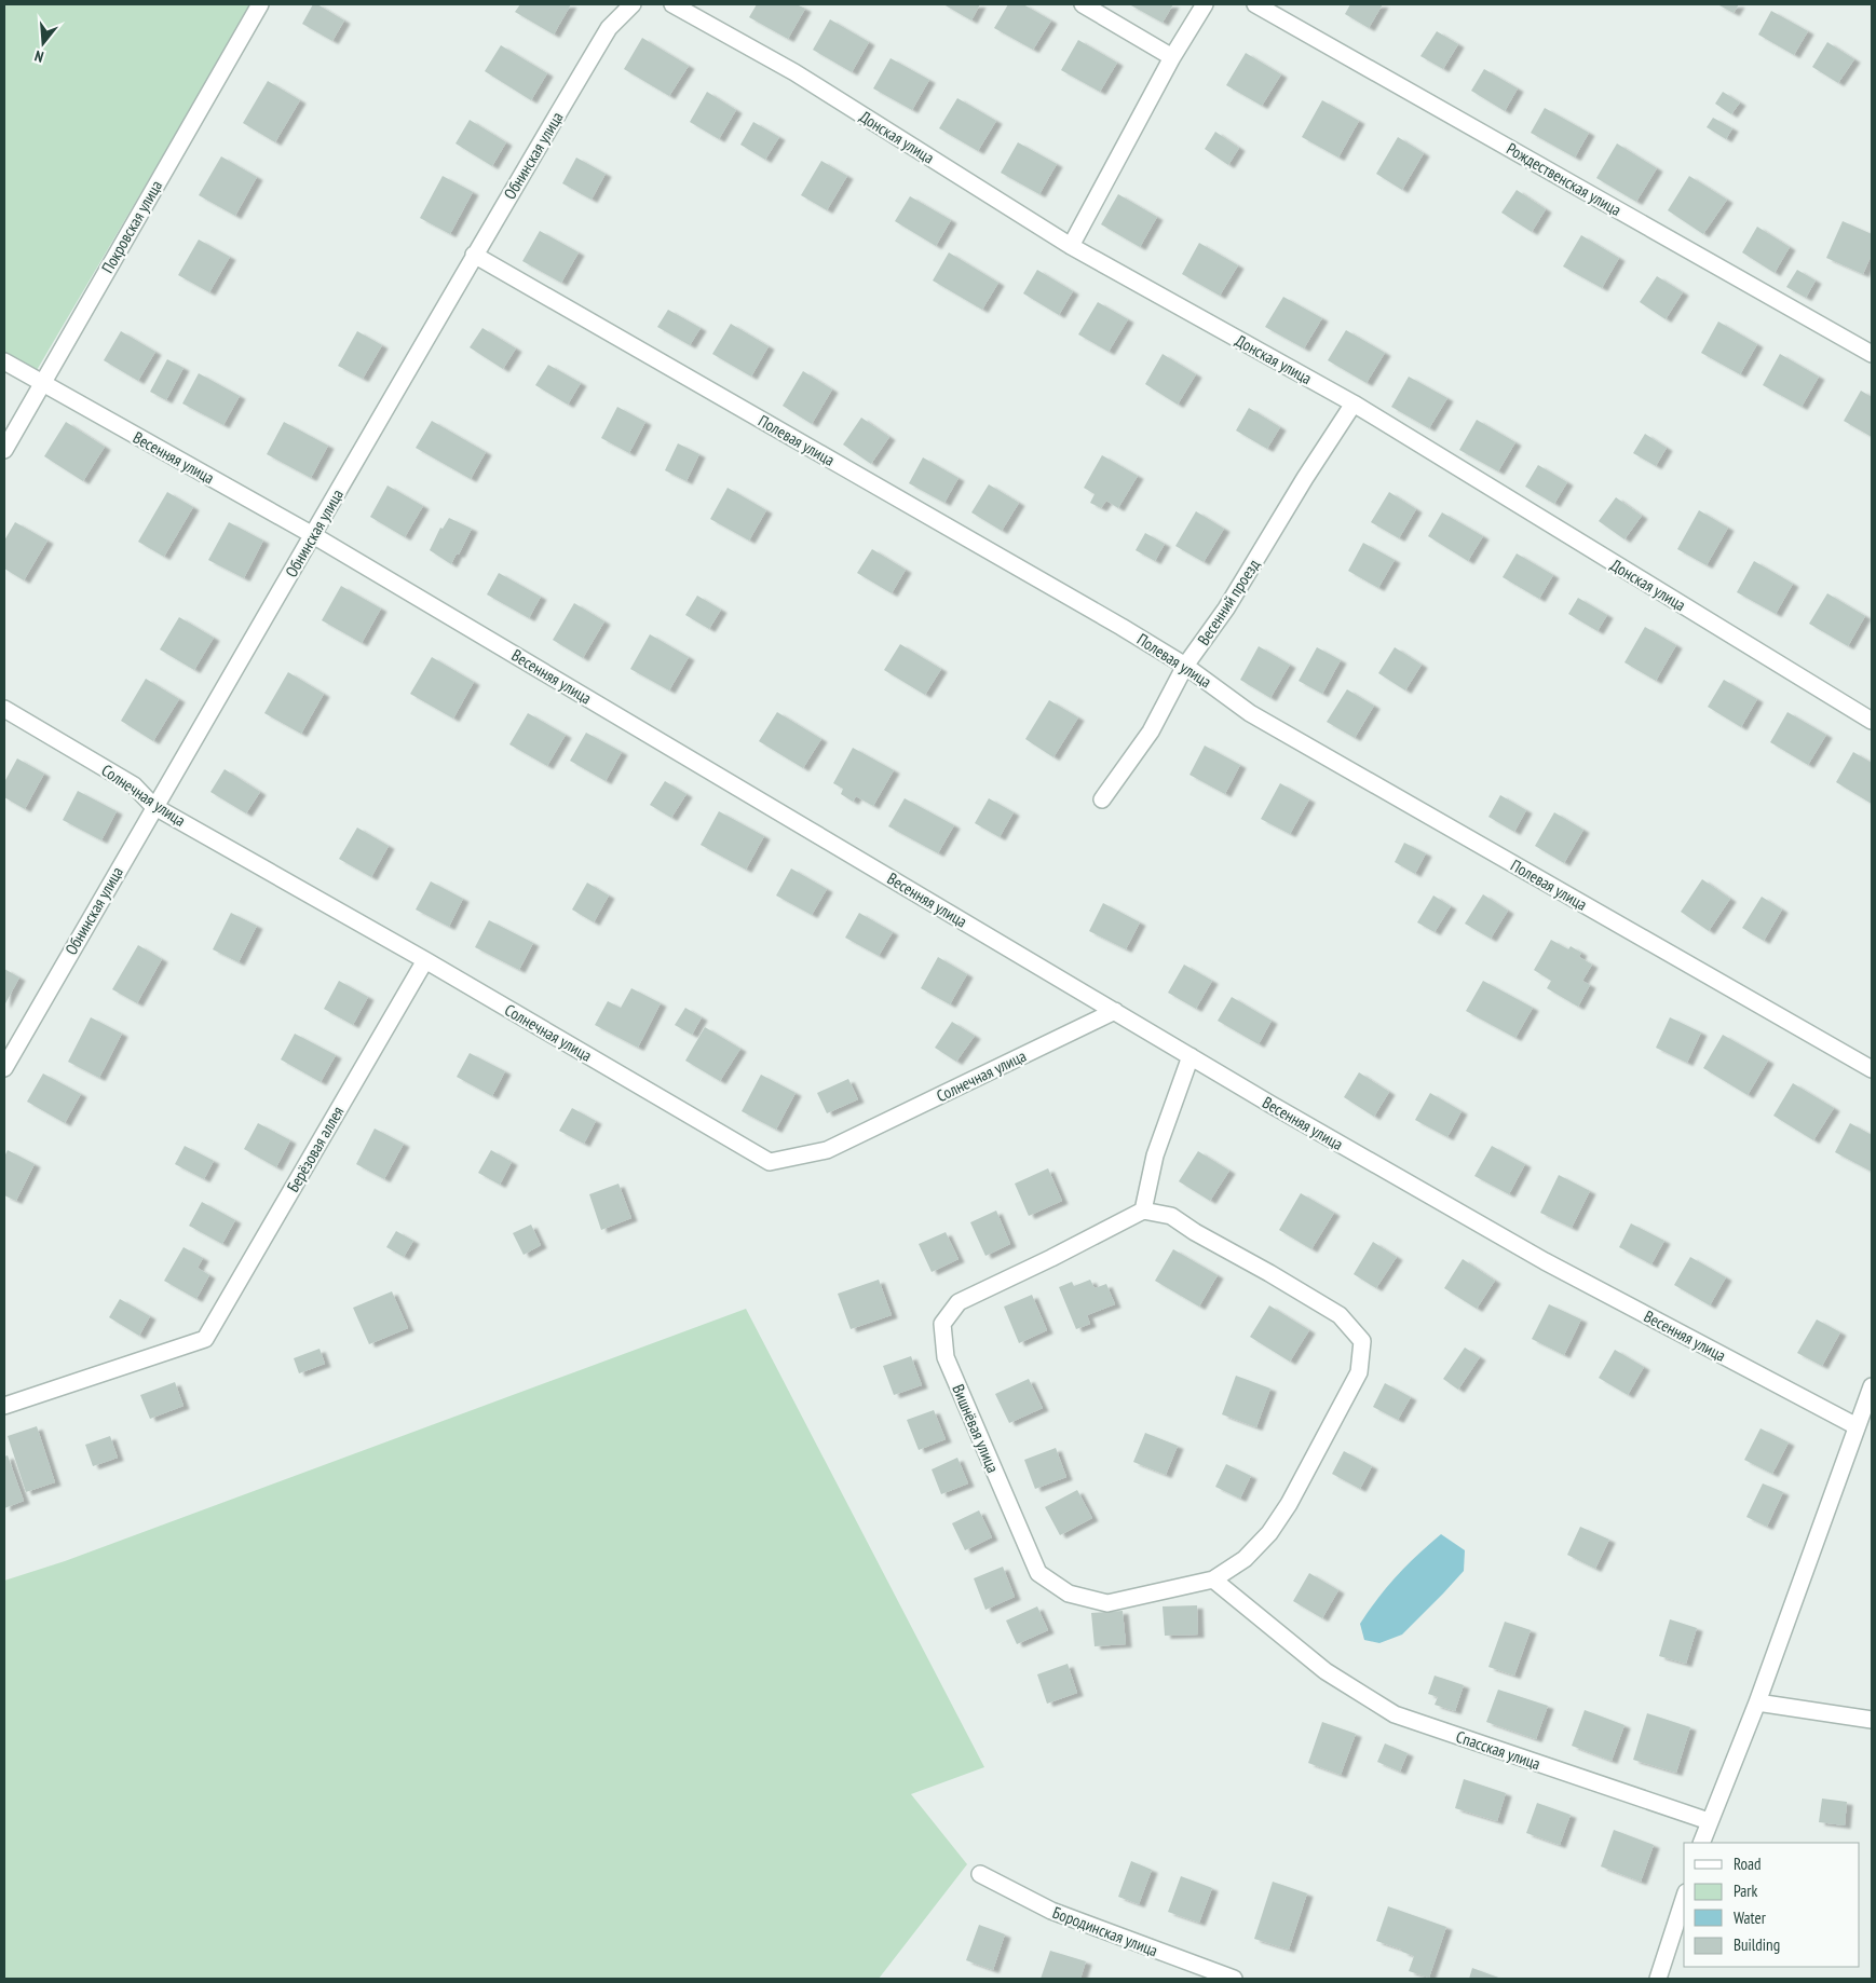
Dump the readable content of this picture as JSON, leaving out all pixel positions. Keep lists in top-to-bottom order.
{
  "streets": {
    "street": [
      "Донская улица",
      "Обнинская улица",
      "Рождественская улица",
      "Покровская улица",
      "Полевая улица",
      "Весенняя улица",
      "Весенний проезд",
      "Солнечная улица",
      "Берёзовая аллея",
      "Вишнёвая улица",
      "Спасская улица",
      "Бородинская улица"
    ]
  },
  "crossings": [
    ["Донская улица", "Весенний проезд"],
    ["Обнинская улица", "Полевая улица"],
    ["Обнинская улица", "Весенняя улица"],
    ["Обнинская улица", "Солнечная улица"],
    ["Покровская улица", "Весенняя улица"],
    ["Полевая улица", "Весенний проезд"],
    ["Весенняя улица", "Солнечная улица"],
    ["Солнечная улица", "Берёзовая аллея"],
    ["Вишнёвая улица", "Спасская улица"]
  ],
  "legend": [
    "Road",
    "Park",
    "Water",
    "Building"
  ],
  "north": "bottom"
}
